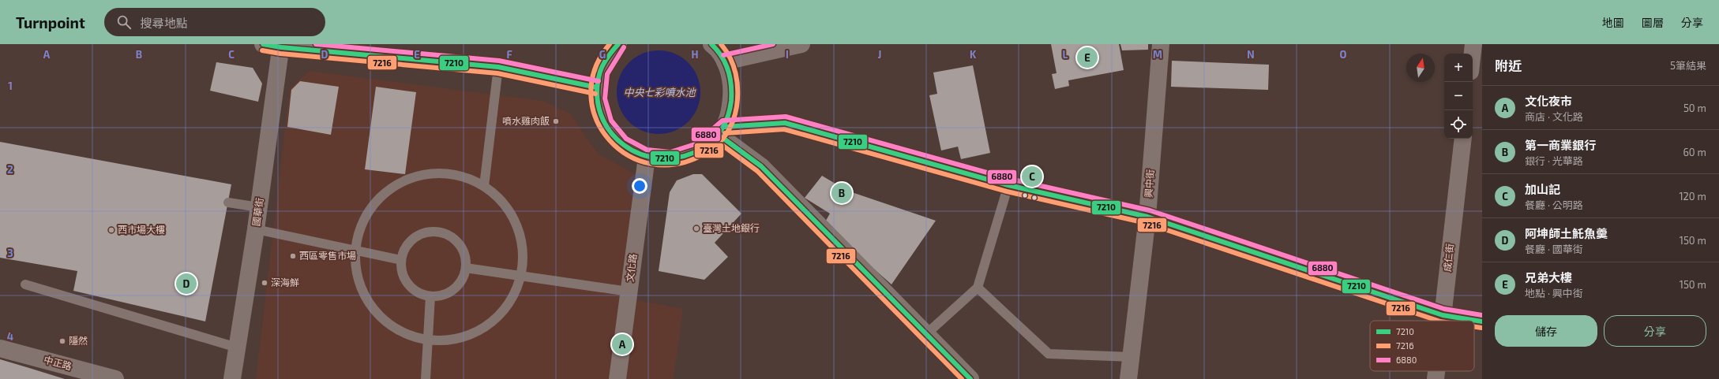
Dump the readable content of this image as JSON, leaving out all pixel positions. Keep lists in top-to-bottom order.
{
  "streets": {
    "street": [
      "興中街",
      "國華街",
      "成仁街",
      "文化路",
      "中正路"
    ]
  },
  "water": ["中央七彩噴水池"],
  "places": [
    "噴水雞肉飯",
    "臺灣土地銀行",
    "西市場大樓",
    "西區零售市場",
    "深海鮮",
    "隱然"
  ],
  "lines": ["transit line 7210", "transit line 7216", "transit line 6880"],
  "legend": ["7210", "7216", "6880"],
  "north": "top",
  "page": {
    "header": "Turnpoint",
    "search": "搜尋地點",
    "nav": ["地圖", "圖層", "分享"],
    "heading": ["附近", "5筆結果"],
    "pins": [
      "E",
      "C",
      "B",
      "D",
      "A"
    ],
    "map_buttons": ["+", "−"],
    "list": [
      {
        "mark": "A",
        "name": "文化夜市",
        "note": "商店 · 文化路",
        "value": "50 m"
      },
      {
        "mark": "B",
        "name": "第一商業銀行",
        "note": "銀行 · 光華路",
        "value": "60 m"
      },
      {
        "mark": "C",
        "name": "加山記",
        "note": "餐廳 · 公明路",
        "value": "120 m"
      },
      {
        "mark": "D",
        "name": "阿坤師土魠魚羹",
        "note": "餐廳 · 國華街",
        "value": "150 m"
      },
      {
        "mark": "E",
        "name": "兄弟大樓",
        "note": "地點 · 興中街",
        "value": "150 m"
      }
    ],
    "buttons": ["儲存", "分享"]
  },
  "grid": {
    "columns": [
      "A",
      "B",
      "C",
      "D",
      "E",
      "F",
      "G",
      "H",
      "I",
      "J",
      "K",
      "L",
      "M",
      "N",
      "O"
    ],
    "rows": [
      "1",
      "2",
      "3",
      "4"
    ]
  }
}
